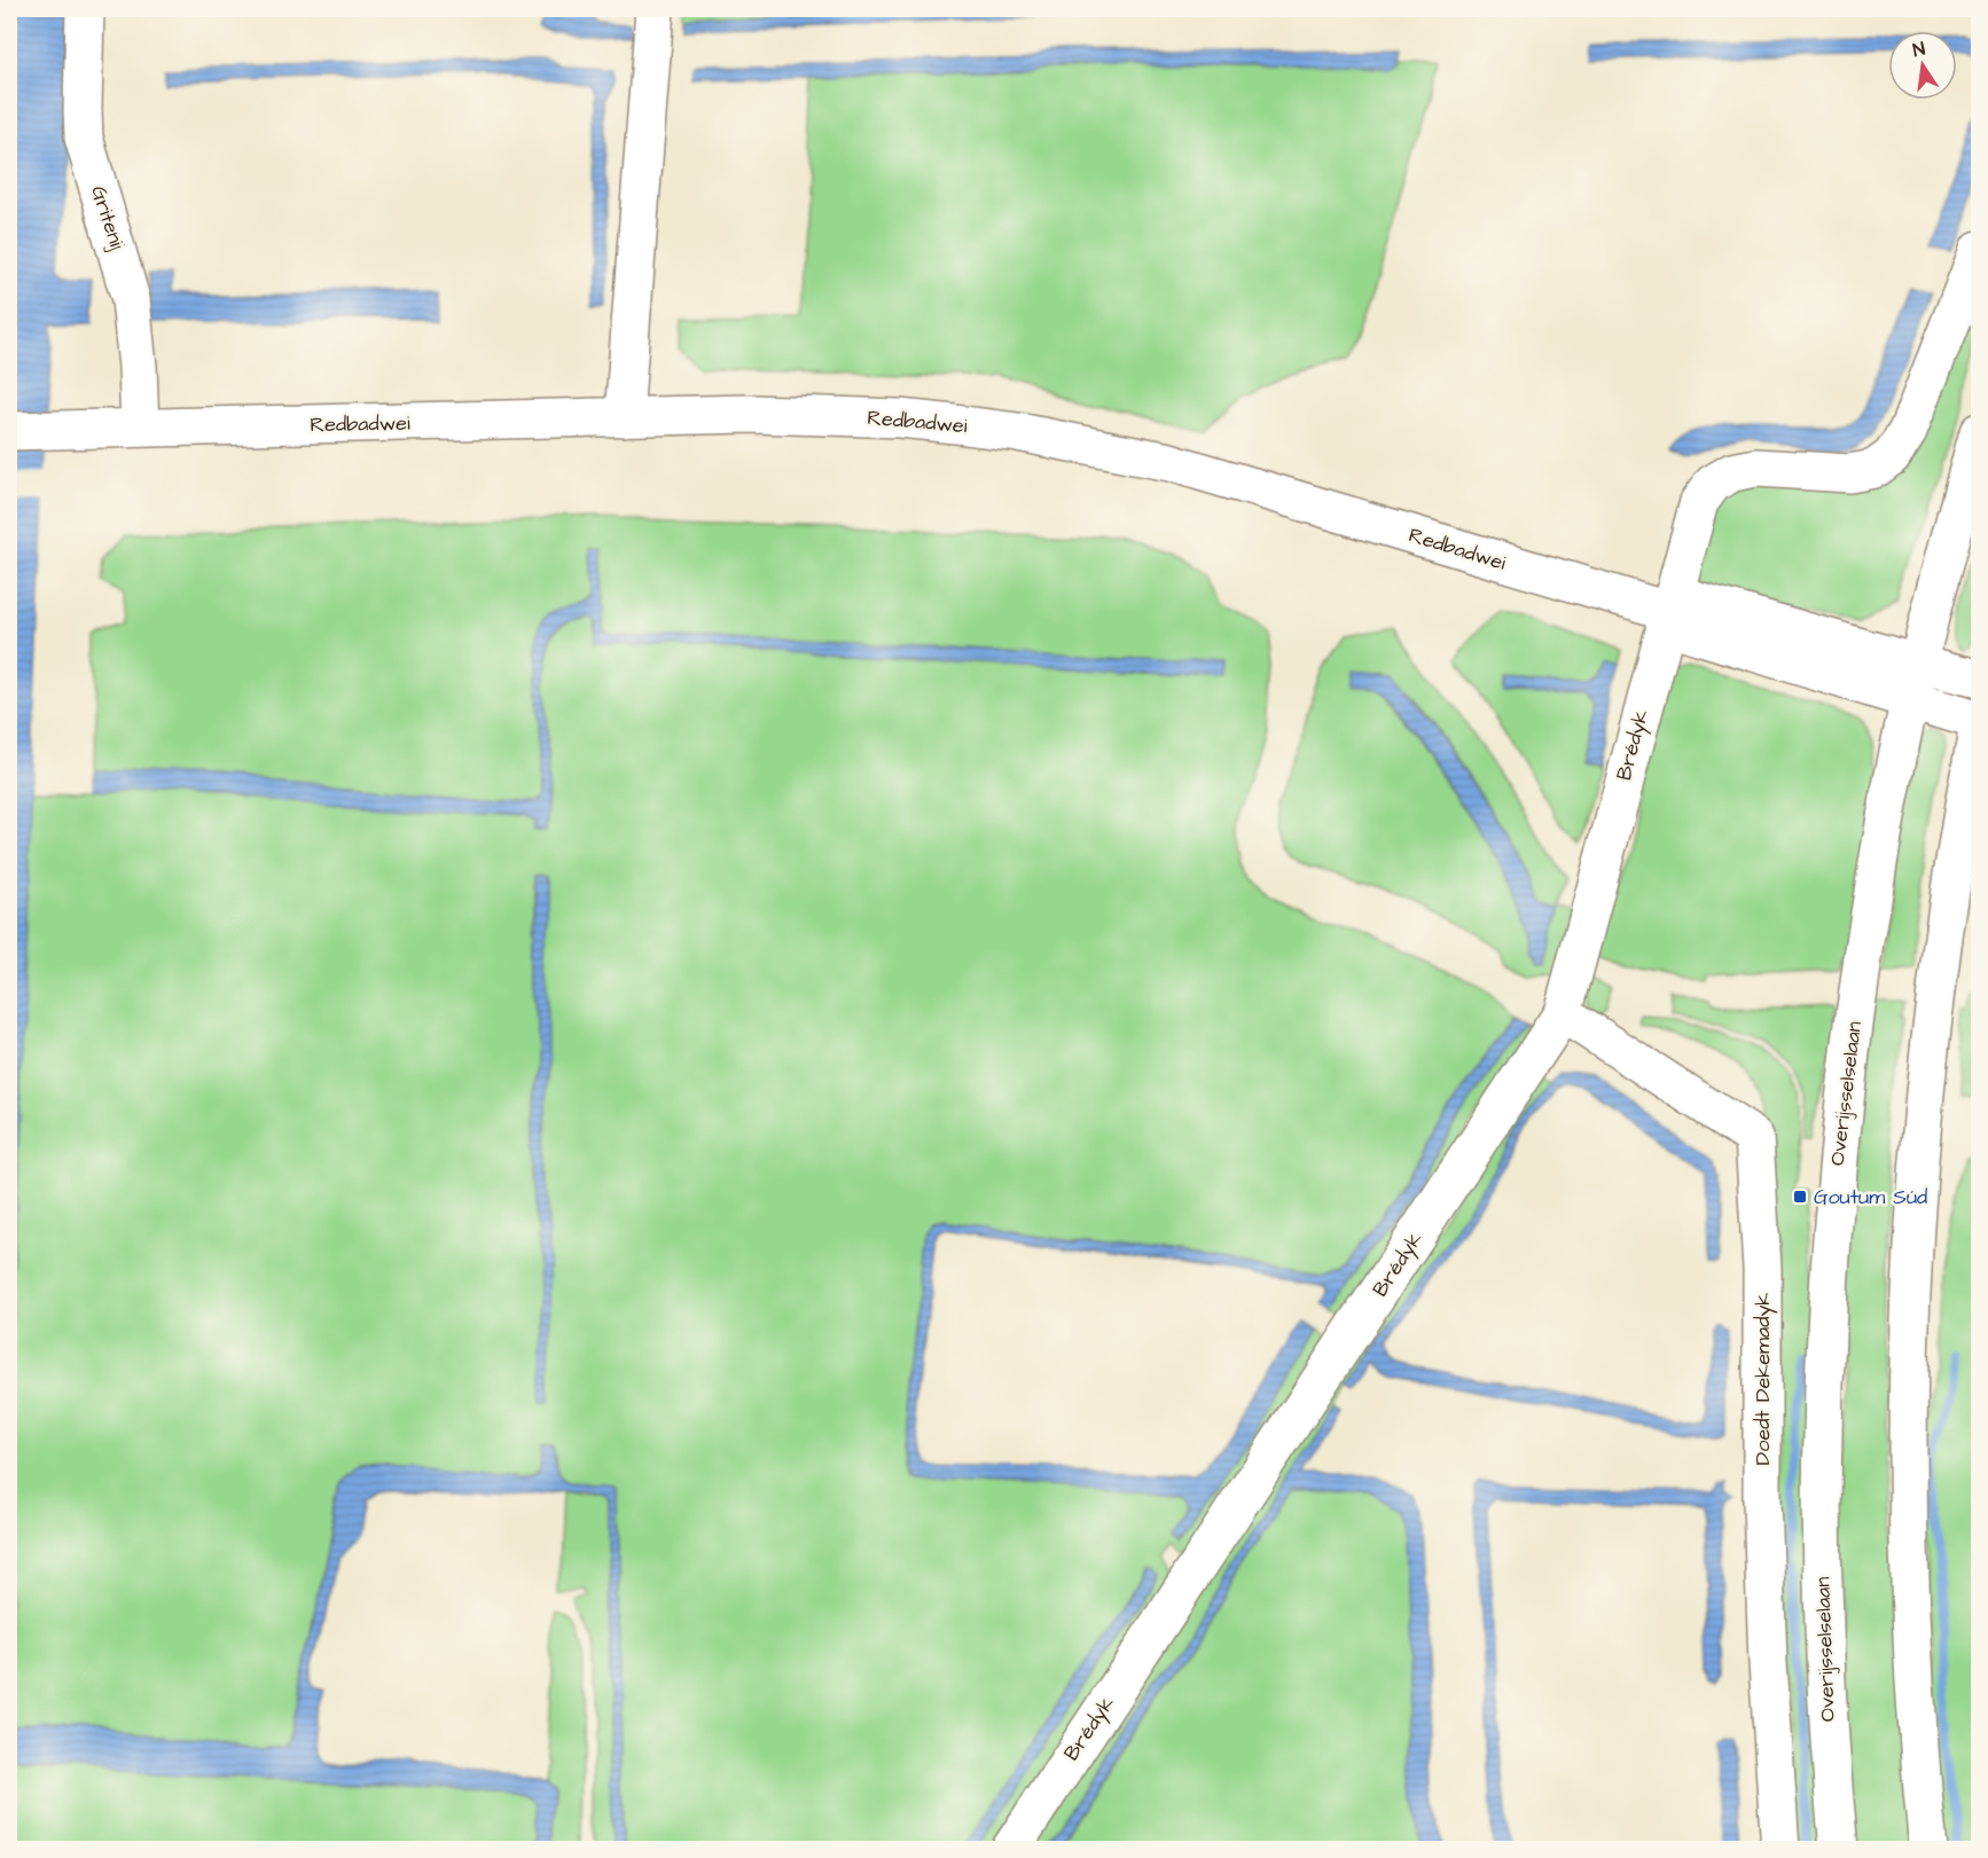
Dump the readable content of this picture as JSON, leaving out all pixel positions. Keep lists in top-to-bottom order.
{
  "streets": {
    "street": [
      "Gritenij",
      "Redbadwei",
      "Brédyk",
      "Overijsselselaan",
      "Doedt Dekemadyk"
    ]
  },
  "crossings": [
    ["Gritenij", "Redbadwei"],
    ["Redbadwei", "Brédyk"],
    ["Redbadwei", "Overijsselselaan"],
    ["Brédyk", "Doedt Dekemadyk"]
  ],
  "places": {
    "transit": ["Goutum Súd"]
  },
  "north": "top"
}
